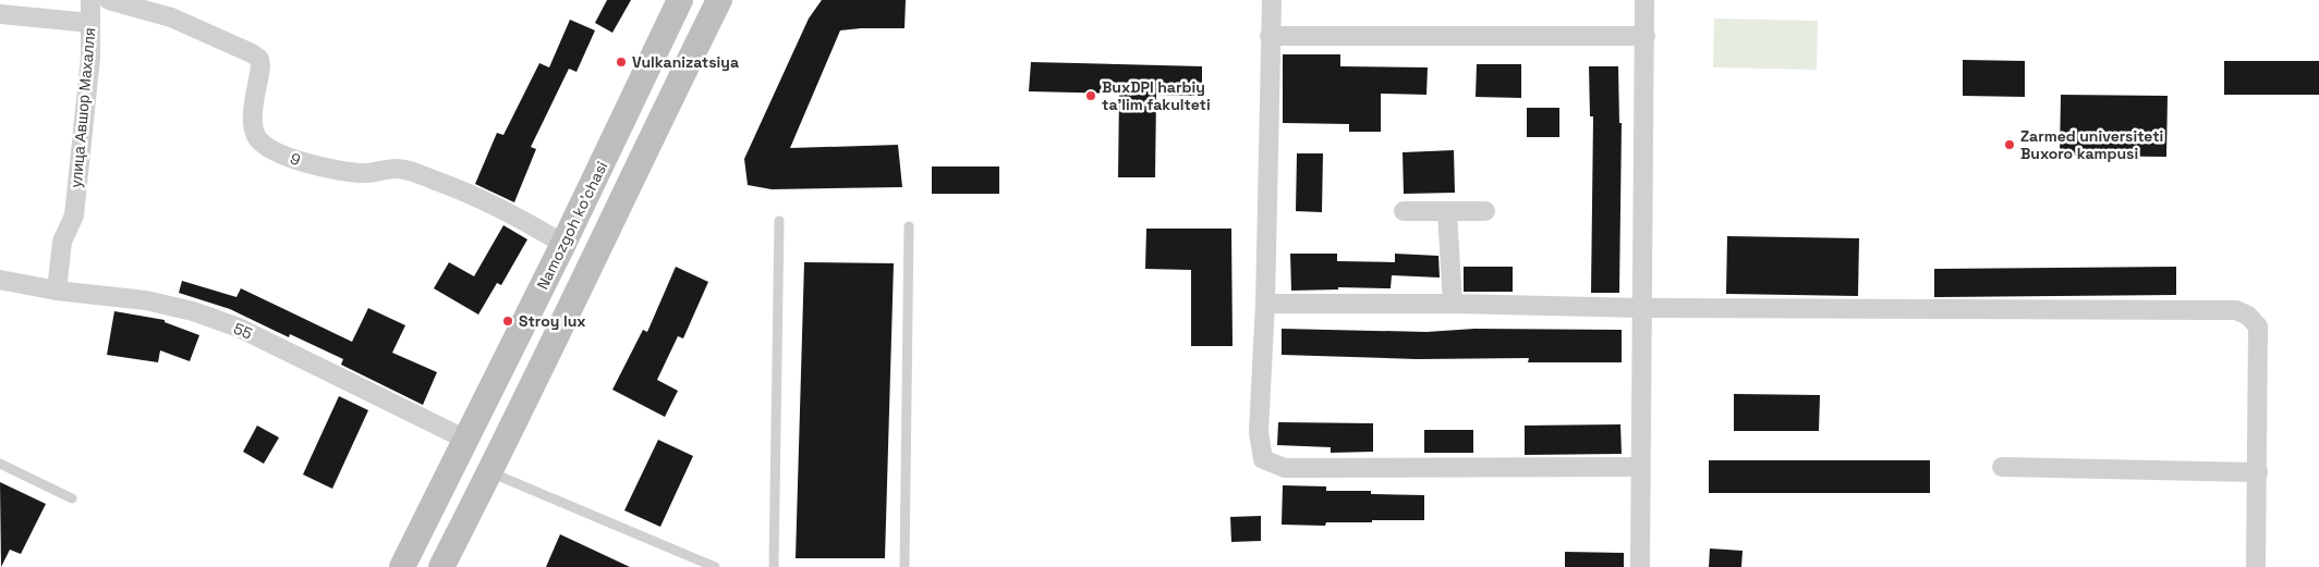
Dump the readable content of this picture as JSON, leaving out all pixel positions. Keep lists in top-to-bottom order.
{
  "streets": {
    "main road": ["Namozgoh ko'chasi"],
    "street": ["улица Авшор Махалля", "9", "55"]
  },
  "crossings": [
    ["улица Авшор Махалля", "55"],
    ["9", "Namozgoh ko'chasi"],
    ["Namozgoh ko'chasi", "55"]
  ],
  "places": [
    "Vulkanizatsiya",
    "BuxDPI harbiy ta'lim fakulteti",
    "Zarmed universiteti Buxoro kampusi",
    "Stroy lux"
  ]
}
